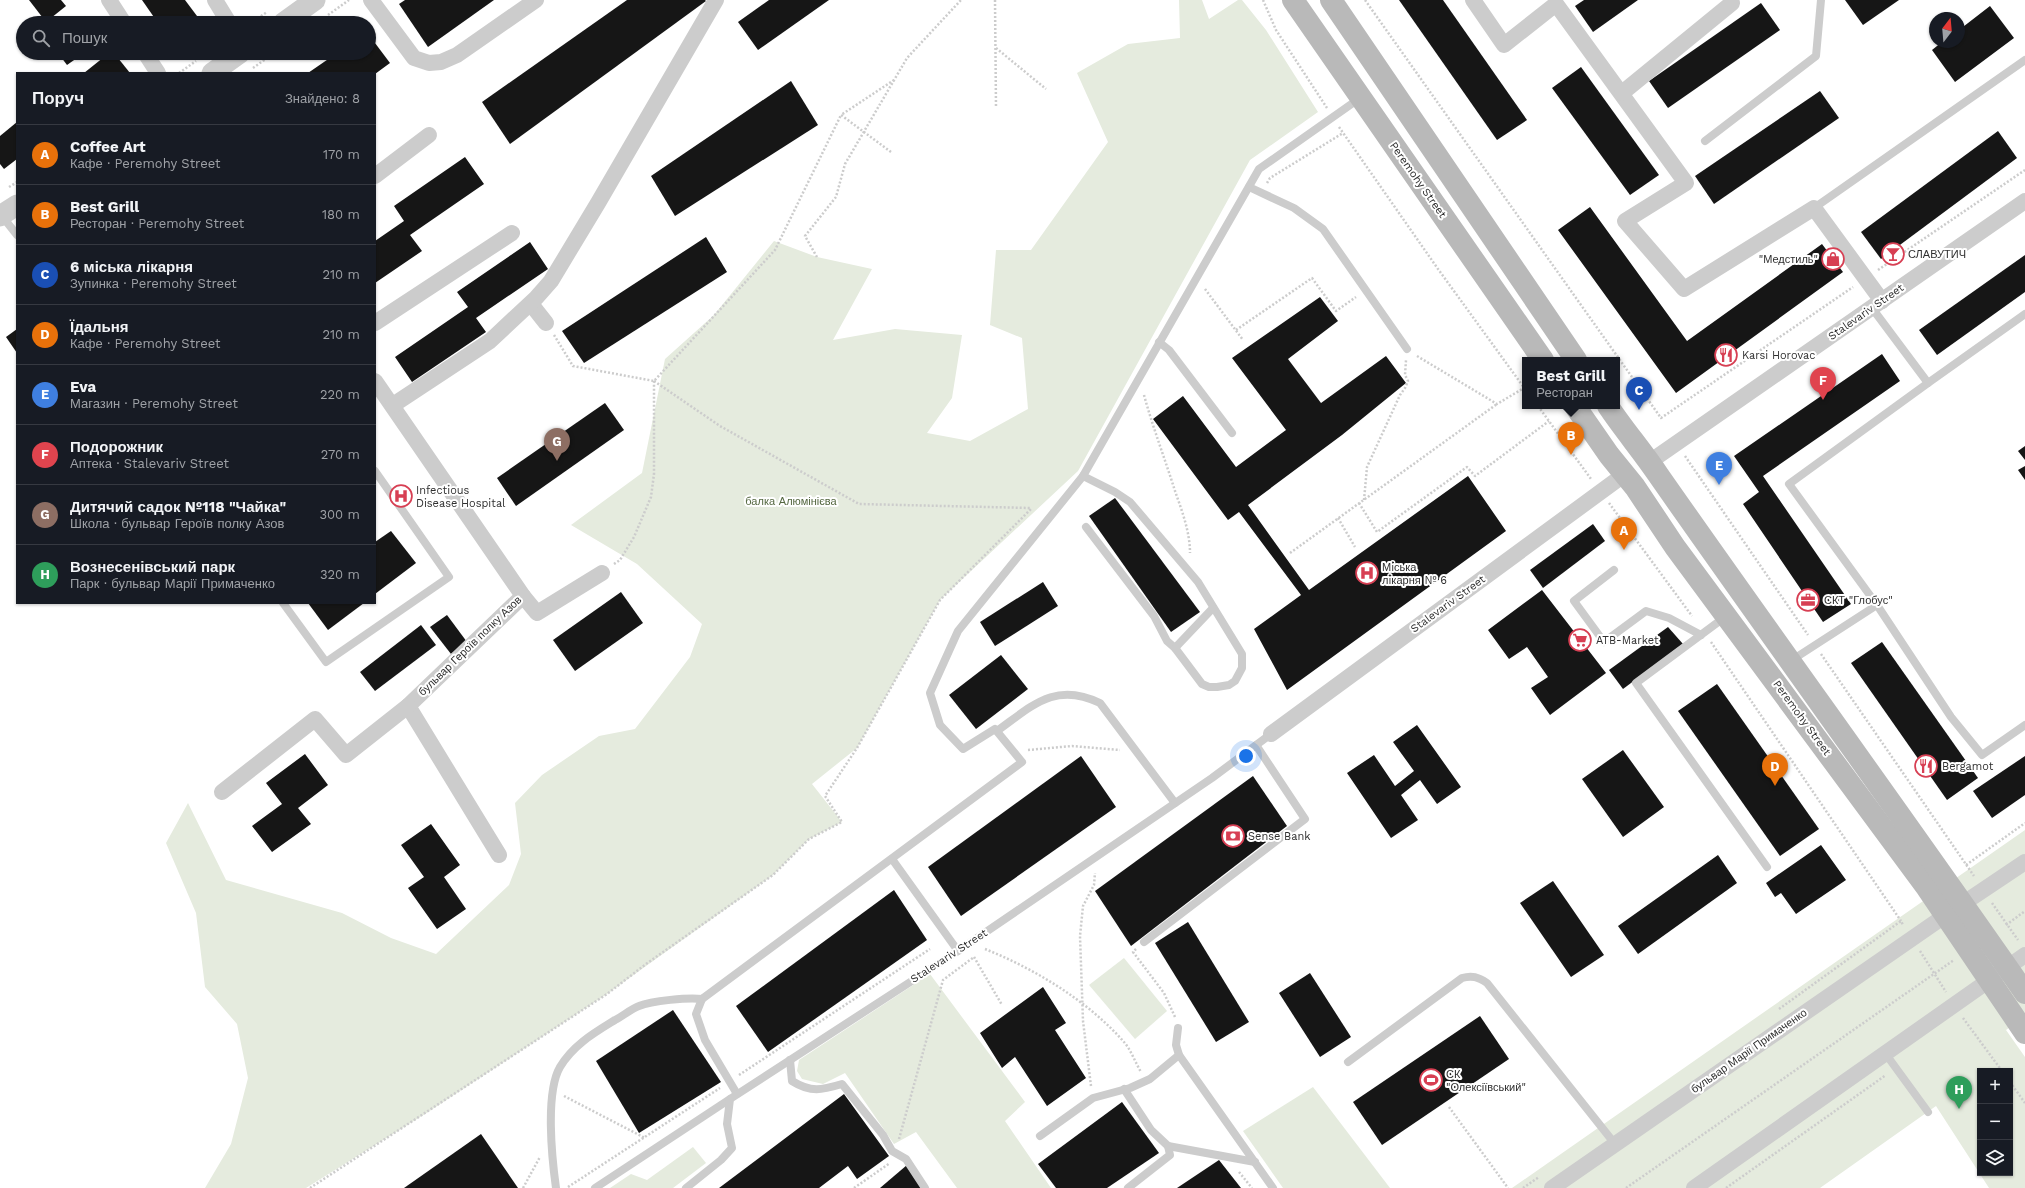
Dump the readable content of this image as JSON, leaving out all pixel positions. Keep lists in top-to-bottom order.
{
  "streets": {
    "main road": ["Peremohy Street"],
    "street": ["Stalevariv Street", "бульвар Героїв полку Азов", "бульвар Марії Примаченко"]
  },
  "crossings": [
    ["Peremohy Street", "Stalevariv Street"],
    ["Peremohy Street", "бульвар Марії Примаченко"]
  ],
  "parks": ["балка Алюмінієва"],
  "places": {
    "bar": ["СЛАВУТИЧ"],
    "shop": ["\"Медстиль\""],
    "restaurant": ["Karsi Horovac", "Bergamot"],
    "hospital": ["Infectious Disease Hospital", "Мiська лiкарня № 6"],
    "office": ["СКТ \"Глобус\""],
    "supermarket": ["ATB-Market"],
    "bank": ["Sense Bank"],
    "sports": ["СК \"Олексіївський\""]
  },
  "north": "top",
  "page": {
    "search": "Пошук",
    "heading": ["Поруч", "Знайдено: 8"],
    "list": [
      {
        "mark": "A",
        "name": "Coffee Art",
        "note": "Кафе · Peremohy Street",
        "value": "170 m"
      },
      {
        "mark": "B",
        "name": "Best Grill",
        "note": "Ресторан · Peremohy Street",
        "value": "180 m"
      },
      {
        "mark": "C",
        "name": "6 міська лікарня",
        "note": "Зупинка · Peremohy Street",
        "value": "210 m"
      },
      {
        "mark": "D",
        "name": "Їдальня",
        "note": "Кафе · Peremohy Street",
        "value": "210 m"
      },
      {
        "mark": "E",
        "name": "Eva",
        "note": "Магазин · Peremohy Street",
        "value": "220 m"
      },
      {
        "mark": "F",
        "name": "Подорожник",
        "note": "Аптека · Stalevariv Street",
        "value": "270 m"
      },
      {
        "mark": "G",
        "name": "Дитячий садок №118 \"Чайка\"",
        "note": "Школа · бульвар Героїв полку Азов",
        "value": "300 m"
      },
      {
        "mark": "H",
        "name": "Вознесенівський парк",
        "note": "Парк · бульвар Марії Примаченко",
        "value": "320 m"
      }
    ],
    "popup": ["Best Grill", "Ресторан"],
    "pins": [
      "F",
      "C",
      "B",
      "G",
      "E",
      "A",
      "D",
      "H"
    ],
    "map_buttons": ["+", "−"]
  }
}
